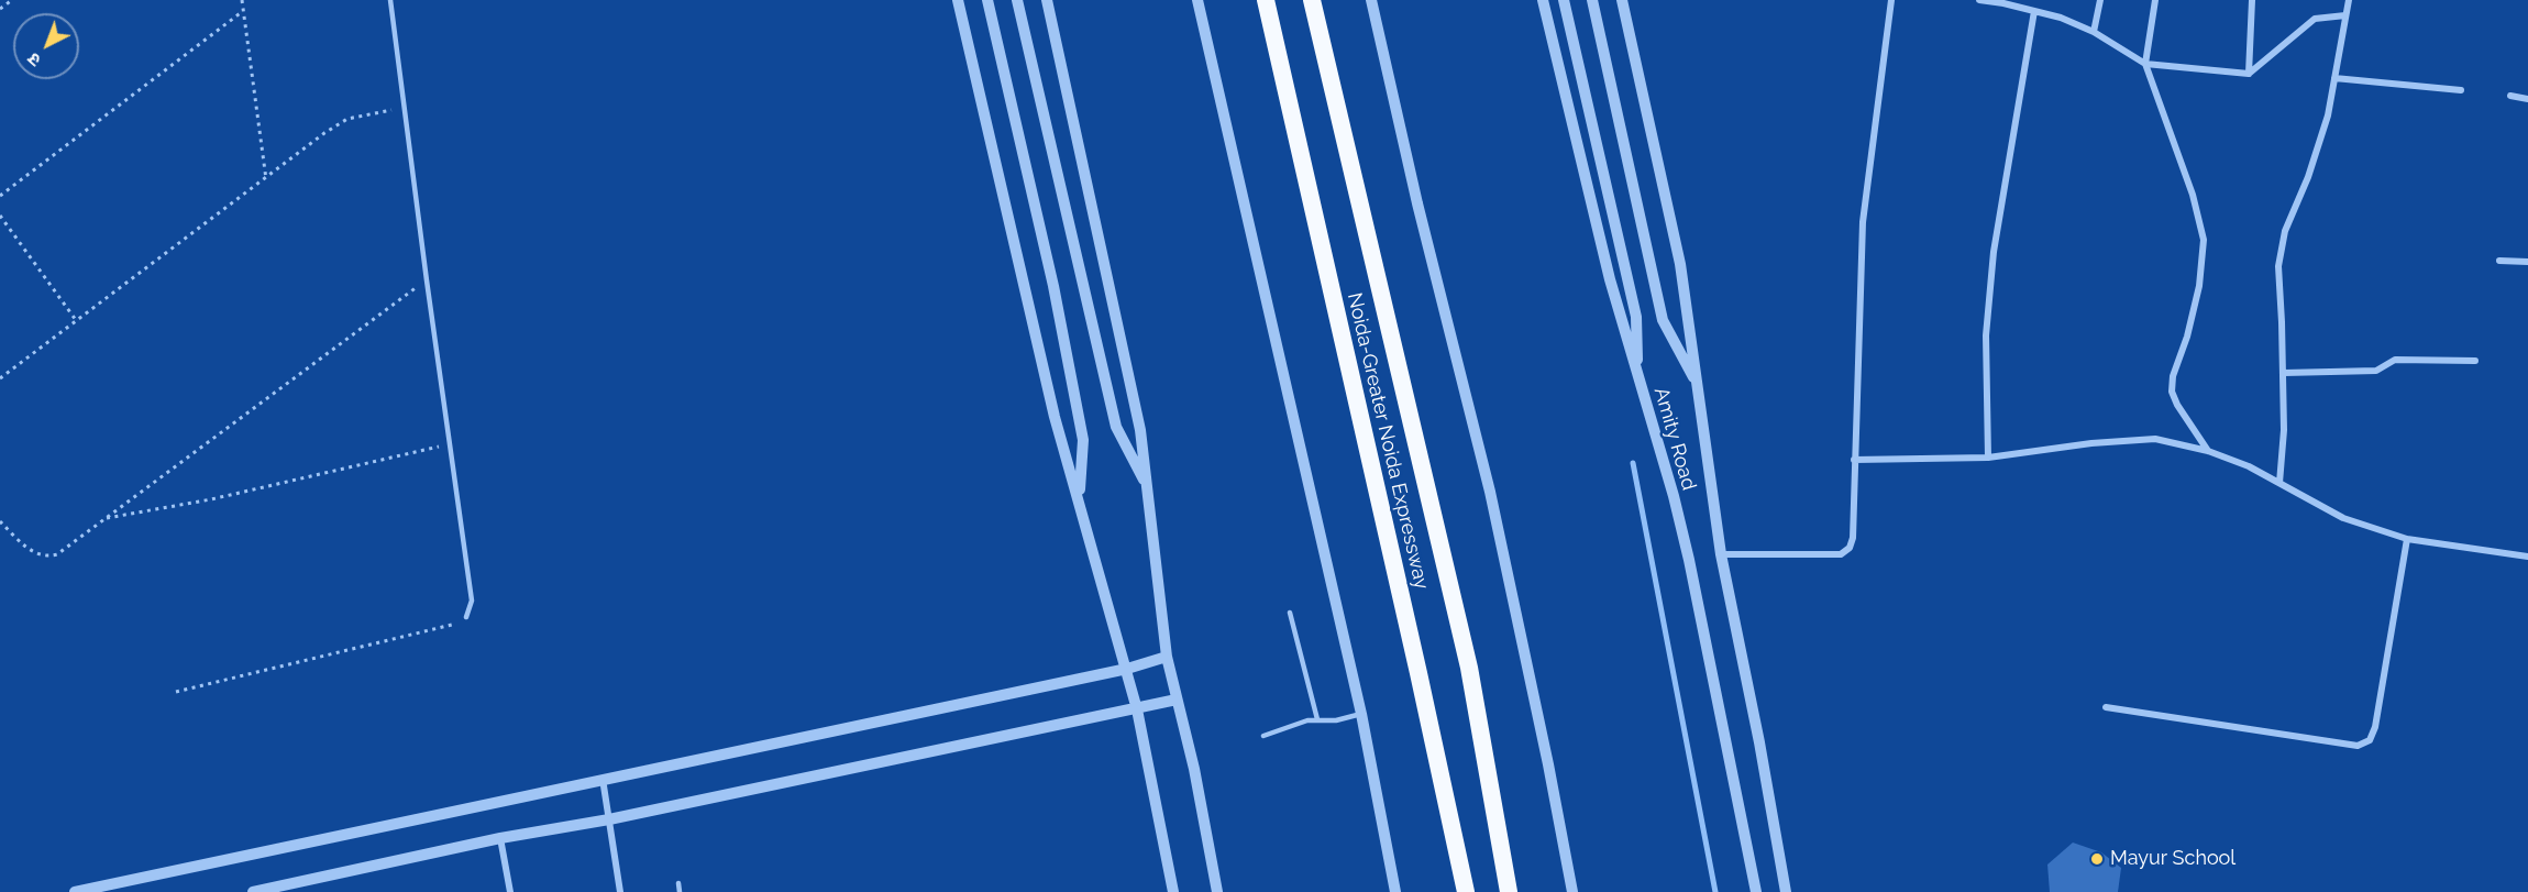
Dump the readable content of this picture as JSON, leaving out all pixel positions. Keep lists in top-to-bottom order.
{
  "streets": {
    "highway": ["Noida-Greater Noida Expressway"],
    "street": ["Amity Road"]
  },
  "places": ["Mayur School"],
  "north": "bottom left"
}
